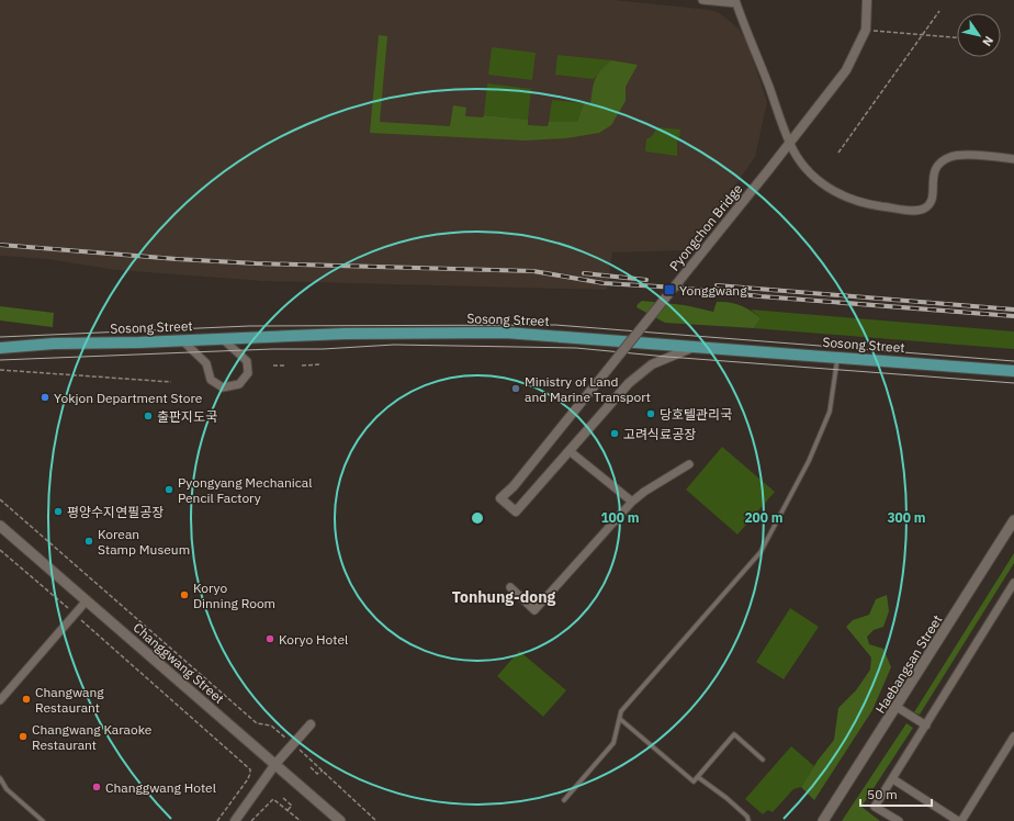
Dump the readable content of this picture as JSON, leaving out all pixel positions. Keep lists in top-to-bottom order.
{
  "streets": {
    "main road": ["Sosong Street", "Changgwang Street", "Haebangsan Street"],
    "street": ["Pyongchon Bridge"]
  },
  "districts": ["Tonhung-dong"],
  "places": {
    "transit": ["Yonggwang"],
    "other": [
      "Ministry of Land and Marine Transport",
      "Yokjon Department Store",
      "당호텔관리국",
      "출판지도국",
      "고려식료공장",
      "Pyongyang Mechanical Pencil Factory",
      "평양수지연필공장",
      "Korean Stamp Museum",
      "Koryo Dinning Room",
      "Koryo Hotel",
      "Changwang Restaurant",
      "Changwang Karaoke Restaurant",
      "Changgwang Hotel"
    ]
  },
  "scale_bar": "50 m",
  "north": "bottom right",
  "rings": ["100 m", "200 m", "300 m"]
}
